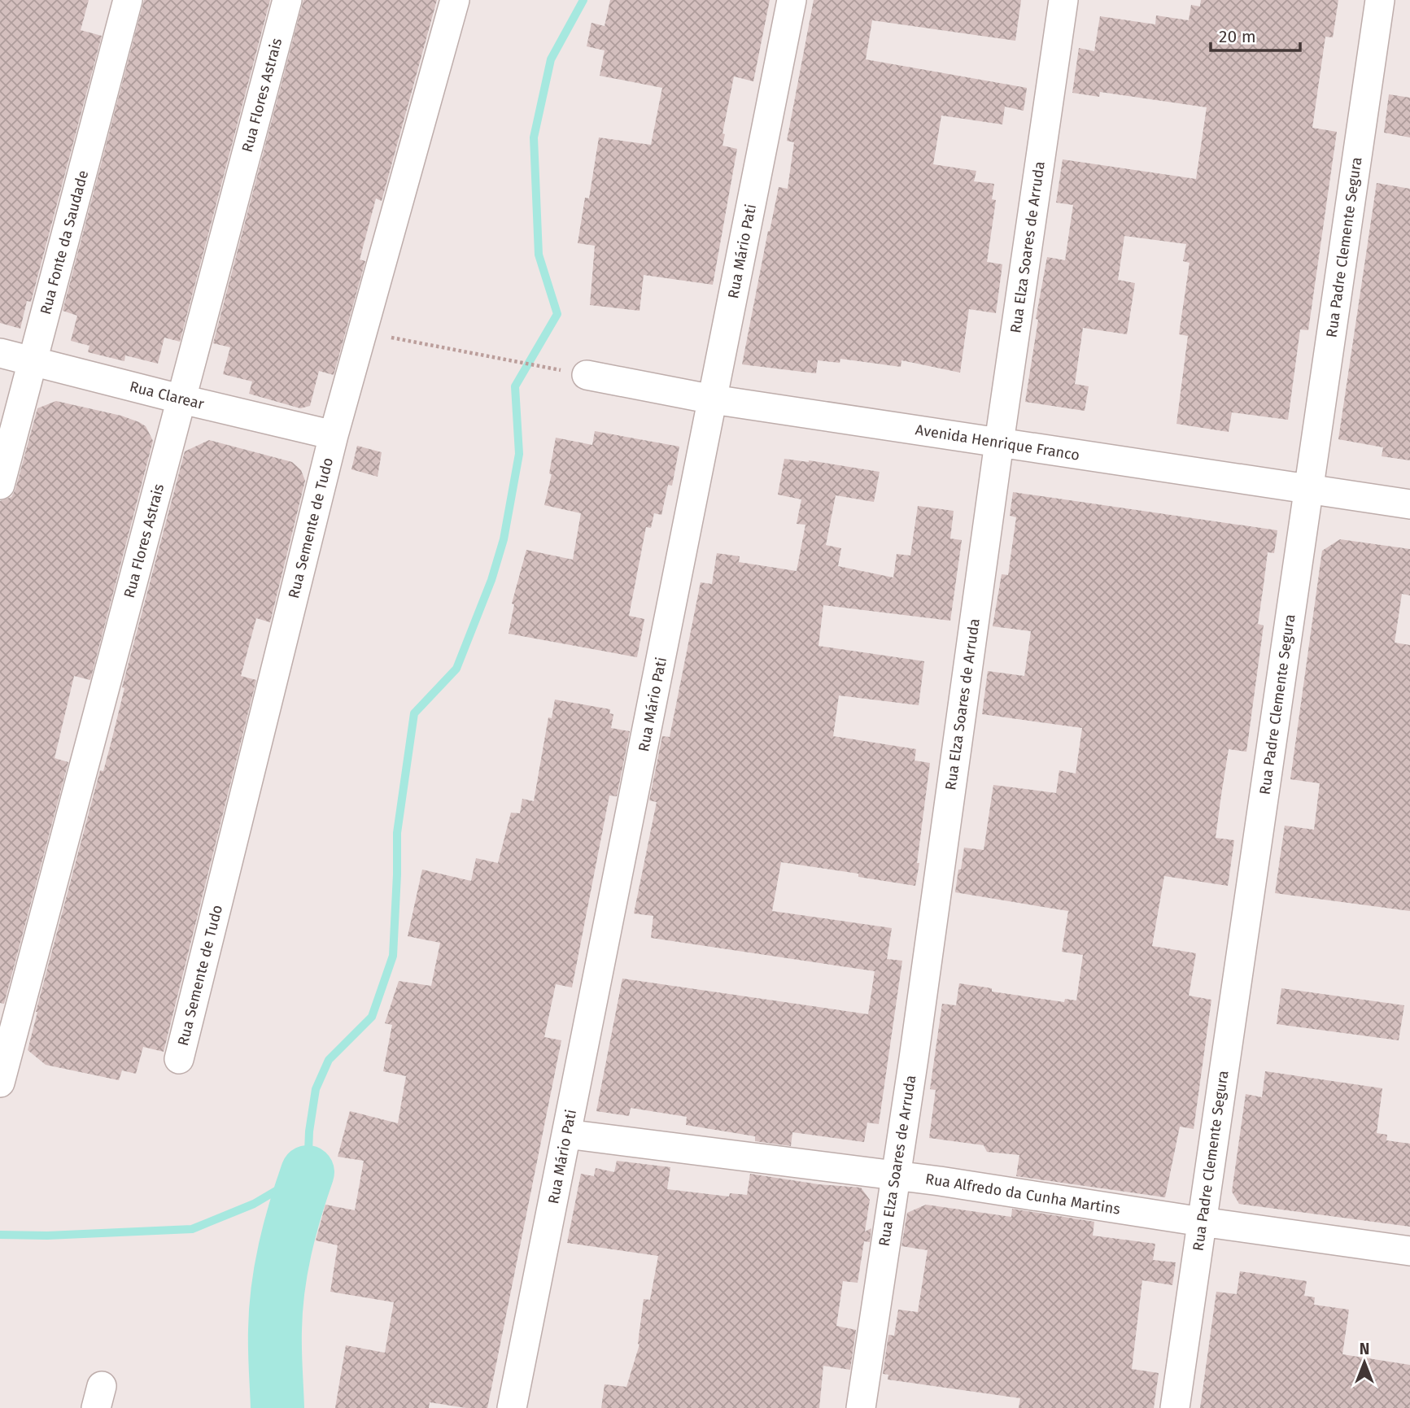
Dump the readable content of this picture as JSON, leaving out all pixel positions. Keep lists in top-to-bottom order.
{
  "streets": {
    "street": [
      "Rua Flores Astrais",
      "Rua Fonte da Saudade",
      "Rua Elza Soares de Arruda",
      "Rua Padre Clemente Segura",
      "Rua Mário Pati",
      "Rua Clarear",
      "Avenida Henrique Franco",
      "Rua Semente de Tudo",
      "Rua Alfredo da Cunha Martins"
    ]
  },
  "crossings": [
    ["Rua Flores Astrais", "Rua Clarear"],
    ["Rua Fonte da Saudade", "Rua Clarear"],
    ["Rua Elza Soares de Arruda", "Avenida Henrique Franco"],
    ["Rua Elza Soares de Arruda", "Rua Alfredo da Cunha Martins"],
    ["Rua Padre Clemente Segura", "Avenida Henrique Franco"],
    ["Rua Padre Clemente Segura", "Rua Alfredo da Cunha Martins"],
    ["Rua Mário Pati", "Avenida Henrique Franco"],
    ["Rua Mário Pati", "Rua Alfredo da Cunha Martins"],
    ["Rua Clarear", "Rua Semente de Tudo"]
  ],
  "scale_bar": "20 m",
  "north": "top"
}
